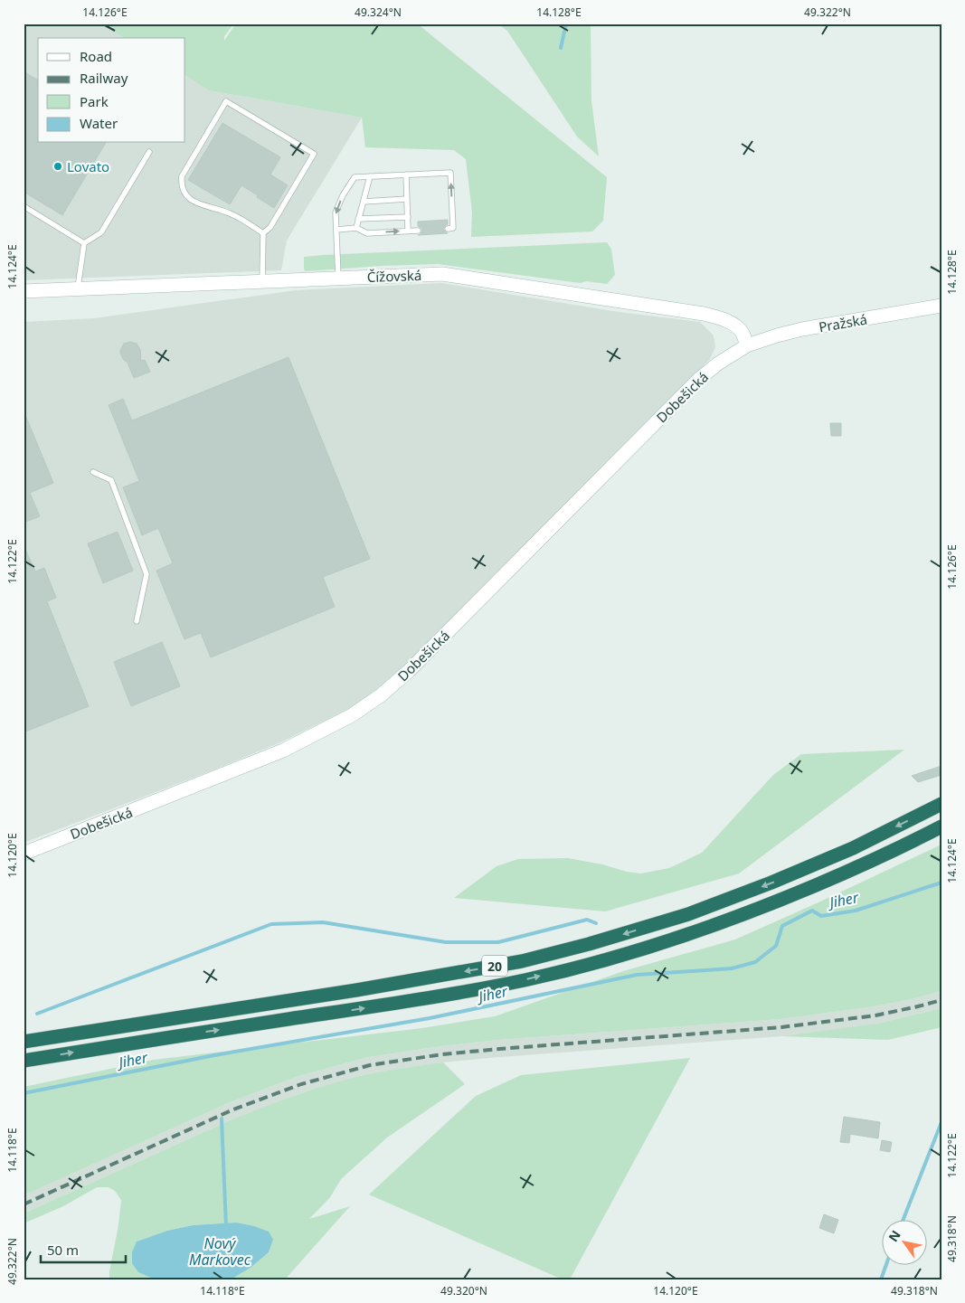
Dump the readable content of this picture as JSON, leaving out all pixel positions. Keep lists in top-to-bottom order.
{
  "streets": {
    "highway": ["20"],
    "street": ["Čížovská", "Pražská", "Dobešická"]
  },
  "crossings": [
    ["Čížovská", "Pražská"],
    ["Čížovská", "Dobešická"],
    ["Pražská", "Dobešická"]
  ],
  "water": ["Jiher", "Nový Markovec"],
  "places": ["Lovato"],
  "legend": [
    "Road",
    "Railway",
    "Park",
    "Water"
  ],
  "scale_bar": "50 m",
  "north": "top left",
  "coordinates": [
    "14.126°E",
    "49.324°N",
    "14.128°E",
    "49.322°N",
    "14.124°E",
    "14.122°E",
    "14.120°E",
    "14.118°E",
    "49.318°N",
    "49.320°N"
  ]
}
